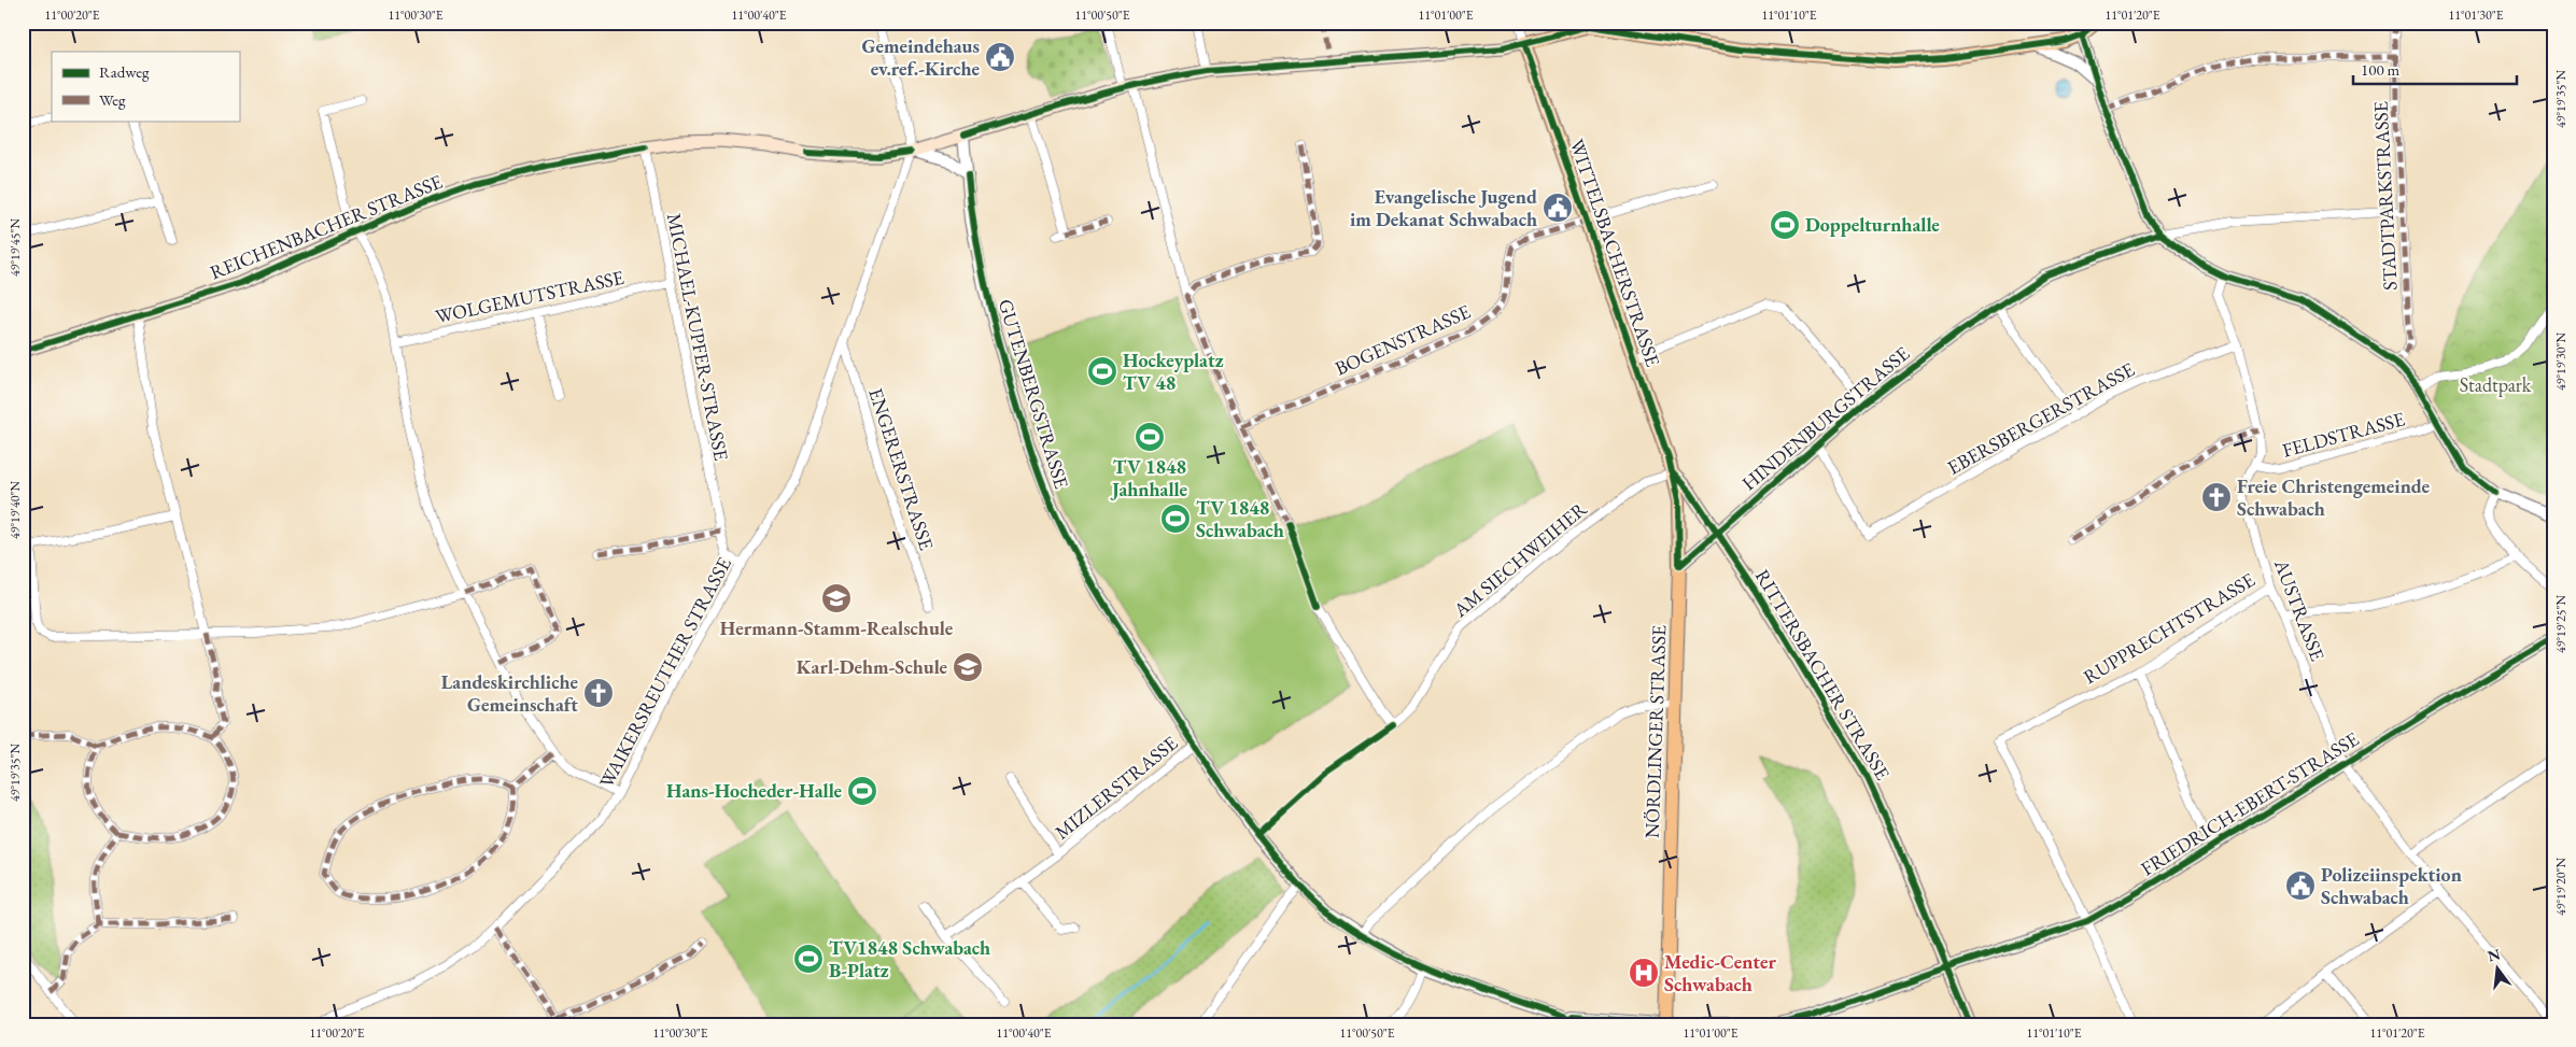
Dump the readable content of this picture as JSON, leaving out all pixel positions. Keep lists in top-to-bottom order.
{
  "streets": {
    "main road": [
      "REICHENBACHER STRASSE",
      "WITTELSBACHERSTRASSE",
      "RITTERSBACHER STRASSE",
      "NÖRDLINGER STRASSE"
    ],
    "street": [
      "STADTPARKSTRASSE",
      "WOLGEMUTSTRASSE",
      "MICHAEL-KUPFER-STRASSE",
      "BOGENSTRASSE",
      "GUTENBERGSTRASSE",
      "HINDENBURGSTRASSE",
      "EBERSBERGERSTRASSE",
      "FELDSTRASSE",
      "ENGERERSTRASSE",
      "AM SIECHWEIHER",
      "AUSTRASSE",
      "RUPPRECHTSTRASSE",
      "WAIKERSREUTHER STRASSE",
      "MIZLERSTRASSE",
      "FRIEDRICH-EBERT-STRASSE"
    ]
  },
  "crossings": [
    ["REICHENBACHER STRASSE", "WITTELSBACHERSTRASSE"],
    ["REICHENBACHER STRASSE", "MICHAEL-KUPFER-STRASSE"],
    ["REICHENBACHER STRASSE", "GUTENBERGSTRASSE"],
    ["REICHENBACHER STRASSE", "WAIKERSREUTHER STRASSE"],
    ["WITTELSBACHERSTRASSE", "BOGENSTRASSE"],
    ["WITTELSBACHERSTRASSE", "AM SIECHWEIHER"],
    ["WITTELSBACHERSTRASSE", "RITTERSBACHER STRASSE"],
    ["WITTELSBACHERSTRASSE", "NÖRDLINGER STRASSE"],
    ["WOLGEMUTSTRASSE", "MICHAEL-KUPFER-STRASSE"],
    ["MICHAEL-KUPFER-STRASSE", "WAIKERSREUTHER STRASSE"],
    ["GUTENBERGSTRASSE", "MIZLERSTRASSE"],
    ["HINDENBURGSTRASSE", "EBERSBERGERSTRASSE"],
    ["HINDENBURGSTRASSE", "RITTERSBACHER STRASSE"],
    ["HINDENBURGSTRASSE", "NÖRDLINGER STRASSE"],
    ["EBERSBERGERSTRASSE", "AUSTRASSE"],
    ["FELDSTRASSE", "AUSTRASSE"],
    ["ENGERERSTRASSE", "WAIKERSREUTHER STRASSE"],
    ["AM SIECHWEIHER", "RITTERSBACHER STRASSE"],
    ["AM SIECHWEIHER", "NÖRDLINGER STRASSE"],
    ["AUSTRASSE", "RUPPRECHTSTRASSE"],
    ["AUSTRASSE", "FRIEDRICH-EBERT-STRASSE"],
    ["RUPPRECHTSTRASSE", "FRIEDRICH-EBERT-STRASSE"],
    ["RITTERSBACHER STRASSE", "NÖRDLINGER STRASSE"],
    ["RITTERSBACHER STRASSE", "FRIEDRICH-EBERT-STRASSE"]
  ],
  "parks": ["Stadtpark"],
  "places": {
    "public building": ["Gemeindehaus ev.ref.-Kirche", "Evangelische Jugend im Dekanat Schwabach", "Polizeiinspektion Schwabach"],
    "sports": [
      "Doppelturnhalle",
      "Hockeyplatz TV 48",
      "TV 1848 Jahnhalle",
      "TV 1848 Schwabach",
      "Hans-Hocheder-Halle",
      "TV1848 Schwabach B-Platz"
    ],
    "church": ["Freie Christengemeinde Schwabach", "Landeskirchliche Gemeinschaft"],
    "school or university": ["Hermann-Stamm-Realschule", "Karl-Dehm-Schule"],
    "hospital": ["Medic-Center Schwabach"]
  },
  "legend": ["Radweg", "Weg"],
  "scale_bar": "100 m",
  "north": "top",
  "coordinates": [
    "11°00'20\"E",
    "11°00'30\"E",
    "11°00'40\"E",
    "11°00'50\"E",
    "11°01'00\"E",
    "11°01'10\"E",
    "11°01'20\"E",
    "11°01'30\"E",
    "49°19'35\"N",
    "49°19'45\"N",
    "49°19'30\"N",
    "49°19'40\"N",
    "49°19'25\"N",
    "49°19'20\"N"
  ]
}
